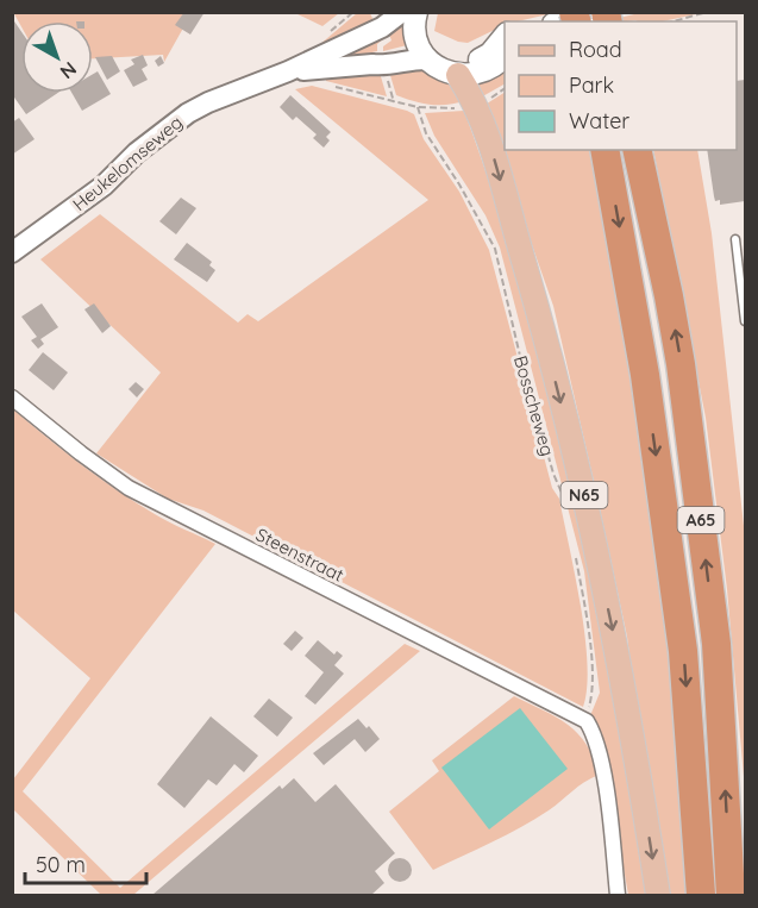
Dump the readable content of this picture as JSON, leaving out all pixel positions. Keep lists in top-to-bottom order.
{
  "streets": {
    "highway": ["A65"],
    "main road": ["N65"],
    "street": ["Heukelomseweg", "Steenstraat"],
    "path": ["Bosscheweg"]
  },
  "legend": ["Road", "Park", "Water"],
  "scale_bar": "50 m",
  "north": "bottom right"
}
